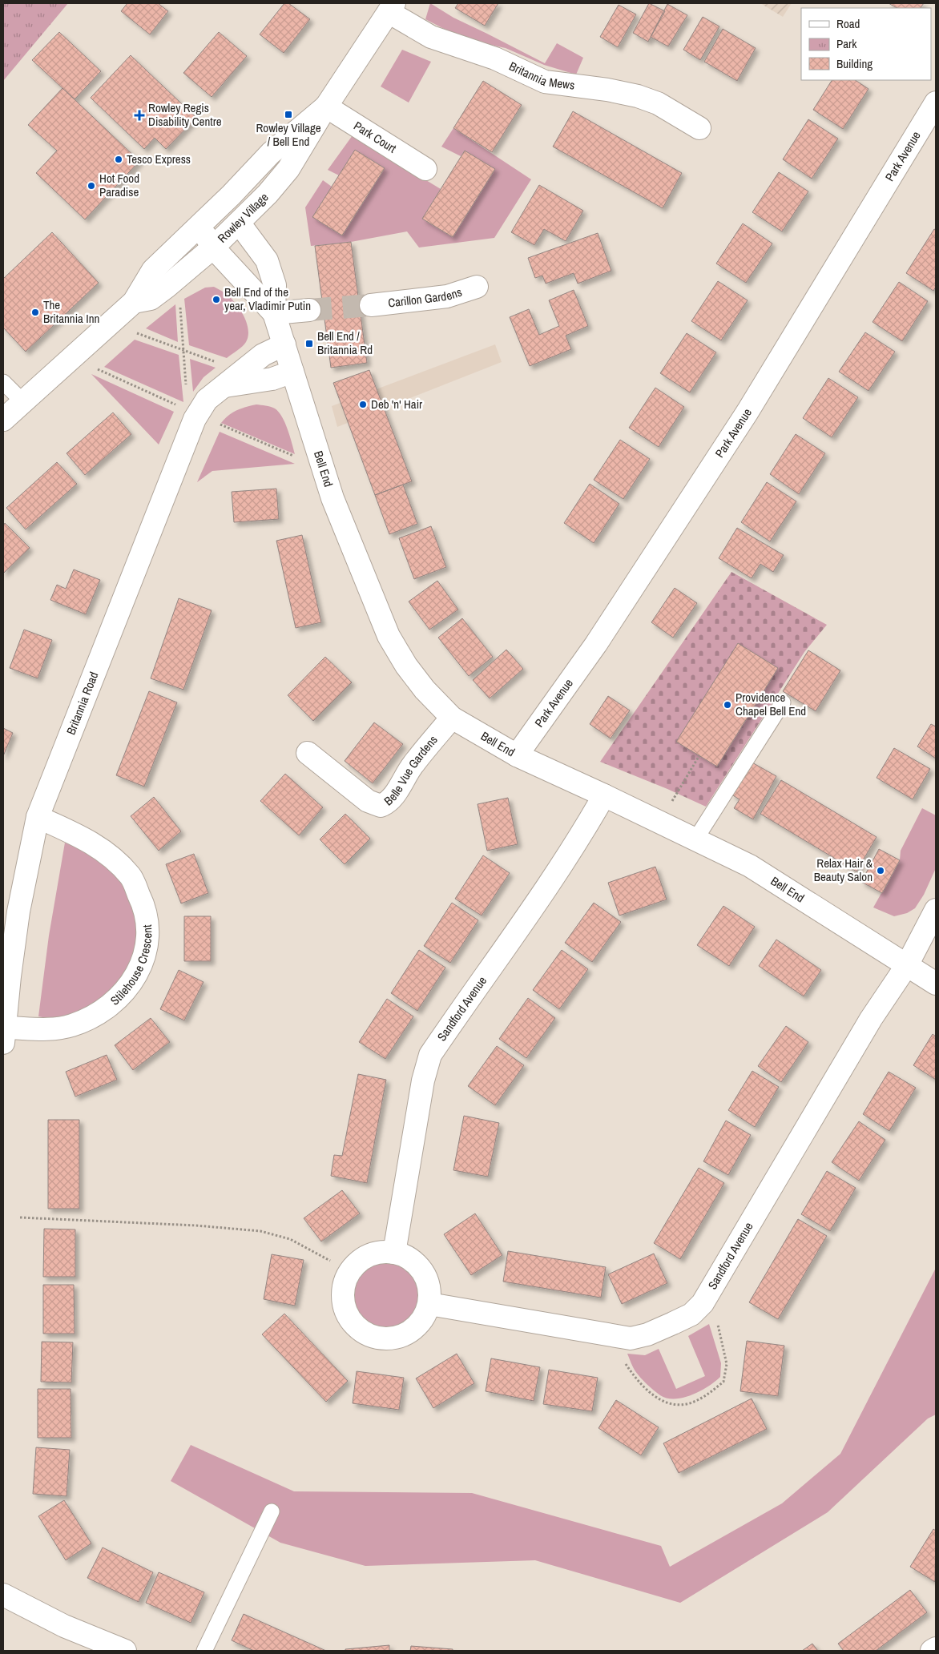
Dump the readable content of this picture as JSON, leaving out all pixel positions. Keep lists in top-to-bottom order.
{
  "streets": {
    "street": [
      "Britannia Mews",
      "Park Court",
      "Park Avenue",
      "Rowley Village",
      "Carillon Gardens",
      "Bell End",
      "Britannia Road",
      "Belle Vue Gardens",
      "Stilehouse Crescent",
      "Sandford Avenue"
    ]
  },
  "crossings": [
    ["Britannia Mews", "Rowley Village"],
    ["Park Court", "Rowley Village"],
    ["Park Avenue", "Bell End"],
    ["Rowley Village", "Bell End"],
    ["Bell End", "Britannia Road"],
    ["Bell End", "Belle Vue Gardens"],
    ["Bell End", "Sandford Avenue"],
    ["Britannia Road", "Stilehouse Crescent"]
  ],
  "places": {
    "transit": ["Rowley Village / Bell End", "Bell End / Britannia Rd"],
    "health": ["Rowley Regis Disability Centre"],
    "other": [
      "Tesco Express",
      "Hot Food Paradise",
      "Bell End of the year, Vladimir Putin",
      "The Britannia Inn",
      "Deb 'n' Hair",
      "Providence Chapel Bell End",
      "Relax Hair & Beauty Salon"
    ]
  },
  "legend": ["Road", "Park", "Building"]
}
